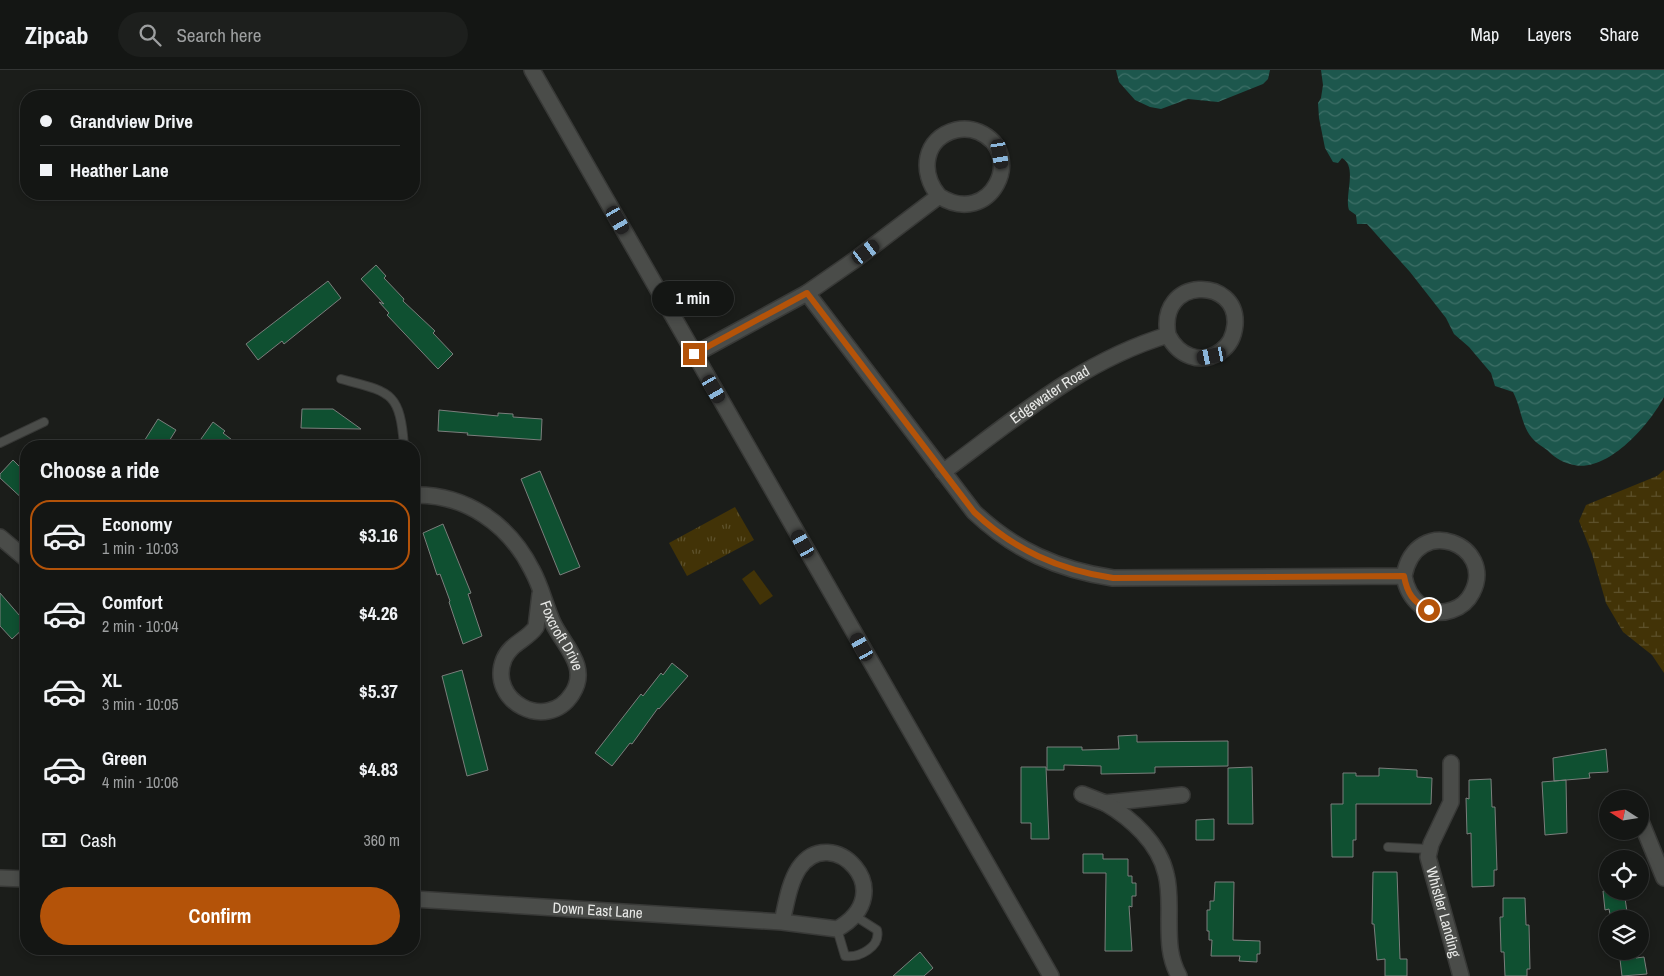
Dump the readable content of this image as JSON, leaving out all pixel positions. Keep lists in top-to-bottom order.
{
  "streets": {
    "street": [
      "Edgewater Road",
      "Foxcroft Drive",
      "Down East Lane",
      "Whistler Landing"
    ]
  },
  "north": "left",
  "page": {
    "header": "Zipcab",
    "search": "Search here",
    "nav": ["Map", "Layers", "Share"],
    "banner": ["Grandview Drive", "Heather Lane"],
    "bubble": "1 min",
    "heading": "Choose a ride",
    "list": [
      {
        "name": "Economy",
        "note": "1 min · 10:03",
        "value": "$3.16"
      },
      {
        "name": "Comfort",
        "note": "2 min · 10:04",
        "value": "$4.26"
      },
      {
        "name": "XL",
        "note": "3 min · 10:05",
        "value": "$5.37"
      },
      {
        "name": "Green",
        "note": "4 min · 10:06",
        "value": "$4.83"
      }
    ],
    "pay": ["Cash", "360 m"],
    "buttons": "Confirm"
  }
}
